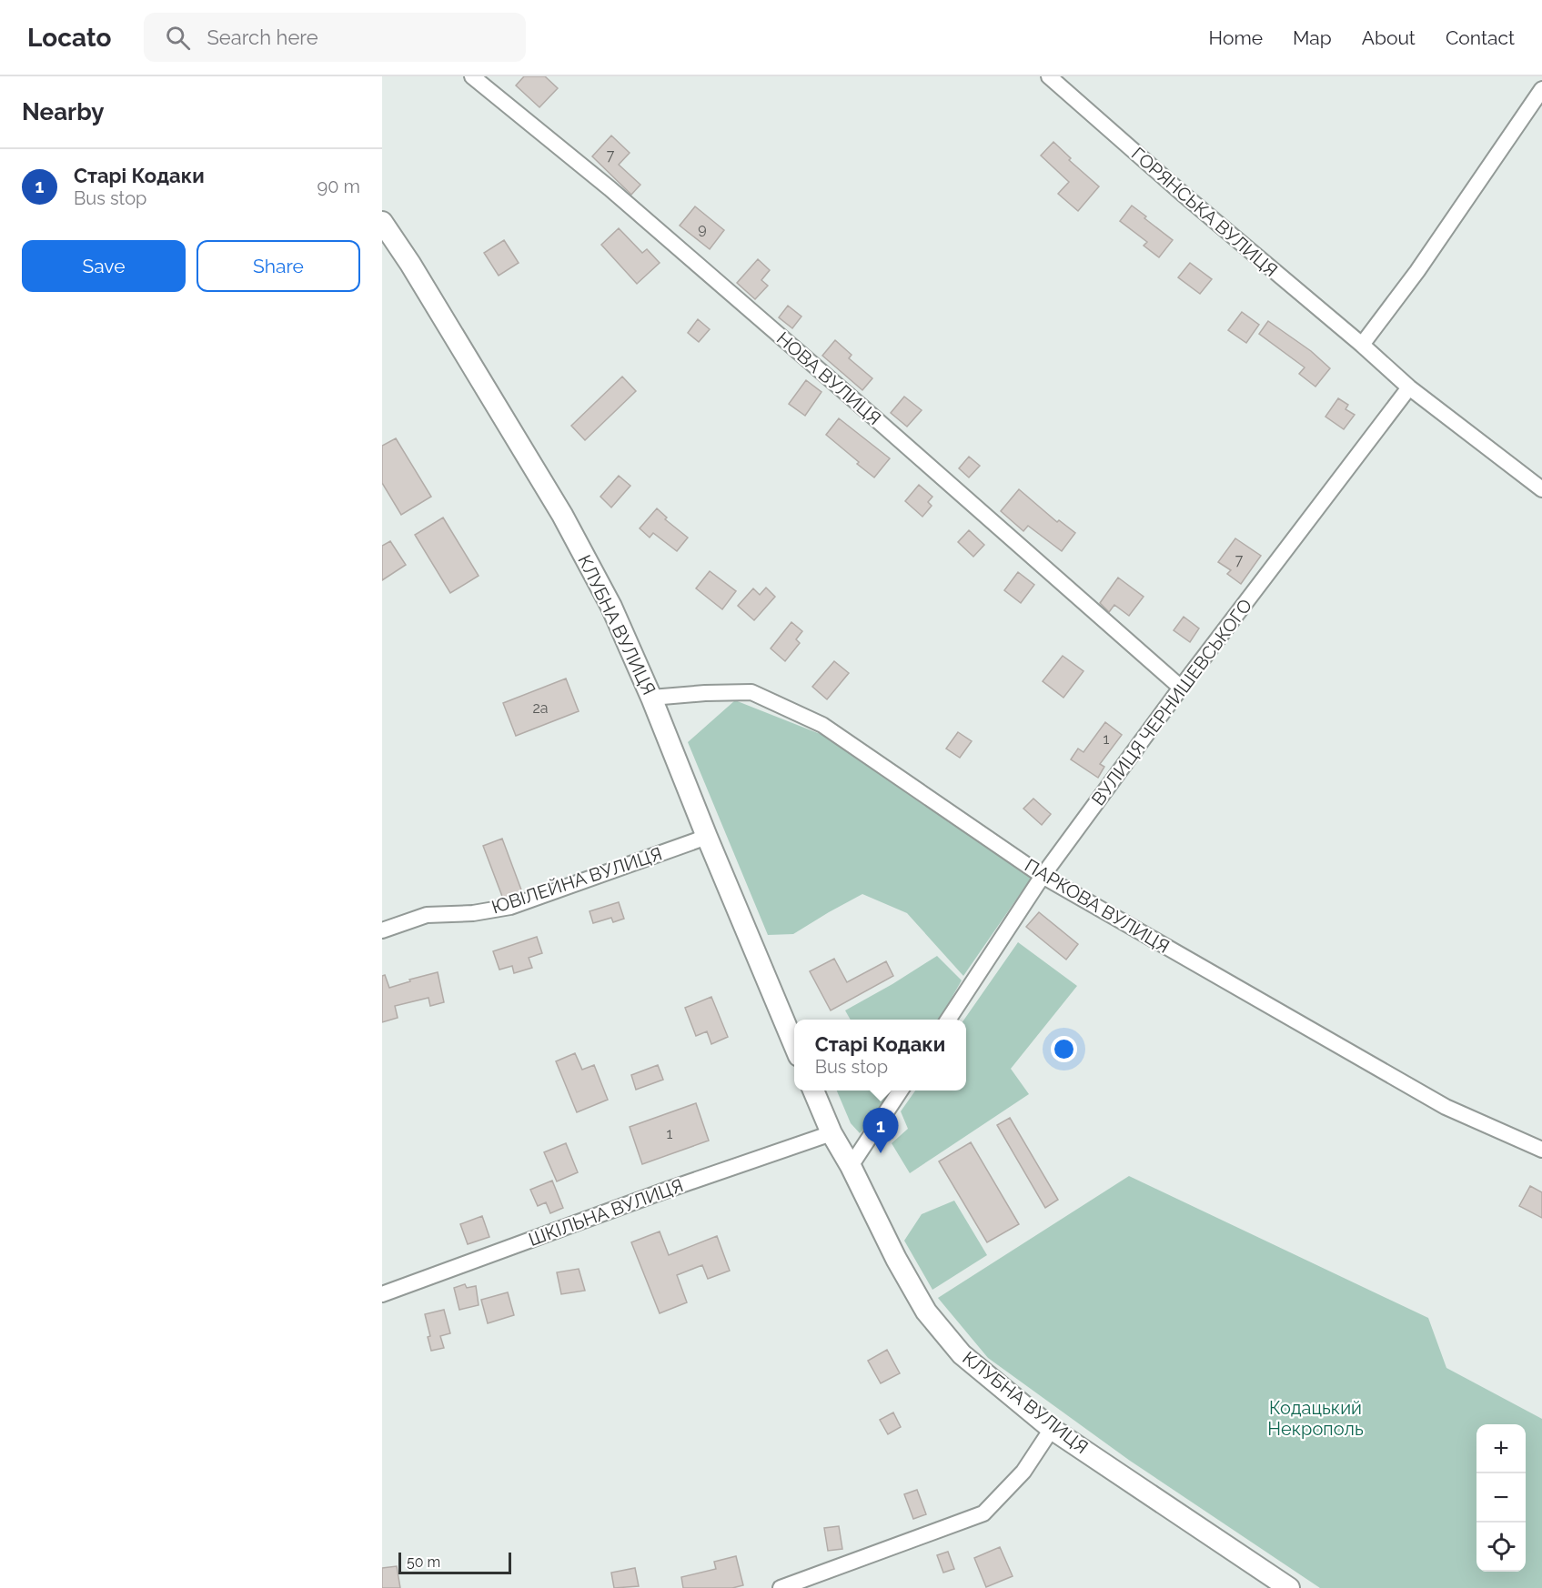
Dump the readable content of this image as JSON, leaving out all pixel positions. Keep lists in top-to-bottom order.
{
  "streets": {
    "street": [
      "ГОРЯНСЬКА ВУЛИЦЯ",
      "НОВА ВУЛИЦЯ",
      "КЛУБНА ВУЛИЦЯ",
      "ВУЛИЦЯ ЧЕРНИШЕВСЬКОГО",
      "ЮВІЛЕЙНА ВУЛИЦЯ",
      "ПАРКОВА ВУЛИЦЯ",
      "ШКІЛЬНА ВУЛИЦЯ"
    ]
  },
  "crossings": [
    ["ГОРЯНСЬКА ВУЛИЦЯ", "ВУЛИЦЯ ЧЕРНИШЕВСЬКОГО"],
    ["НОВА ВУЛИЦЯ", "ВУЛИЦЯ ЧЕРНИШЕВСЬКОГО"],
    ["КЛУБНА ВУЛИЦЯ", "ЮВІЛЕЙНА ВУЛИЦЯ"],
    ["КЛУБНА ВУЛИЦЯ", "ПАРКОВА ВУЛИЦЯ"],
    ["КЛУБНА ВУЛИЦЯ", "ШКІЛЬНА ВУЛИЦЯ"],
    ["ВУЛИЦЯ ЧЕРНИШЕВСЬКОГО", "ПАРКОВА ВУЛИЦЯ"]
  ],
  "parks": ["Кодацький Некрополь"],
  "house_numbers": [
    "7",
    "9",
    "7",
    "2а",
    "1",
    "1"
  ],
  "scale_bar": "50 m",
  "page": {
    "header": "Locato",
    "search": "Search here",
    "nav": [
      "Home",
      "Map",
      "About",
      "Contact"
    ],
    "heading": "Nearby",
    "list": [
      {
        "mark": "1",
        "name": "Старі Кодаки",
        "note": "Bus stop",
        "value": "90 m"
      }
    ],
    "buttons": ["Save", "Share"],
    "popup": ["Старі Кодаки", "Bus stop"],
    "pins": "1",
    "map_buttons": ["+", "−"],
    "scale": "50 m"
  }
}
